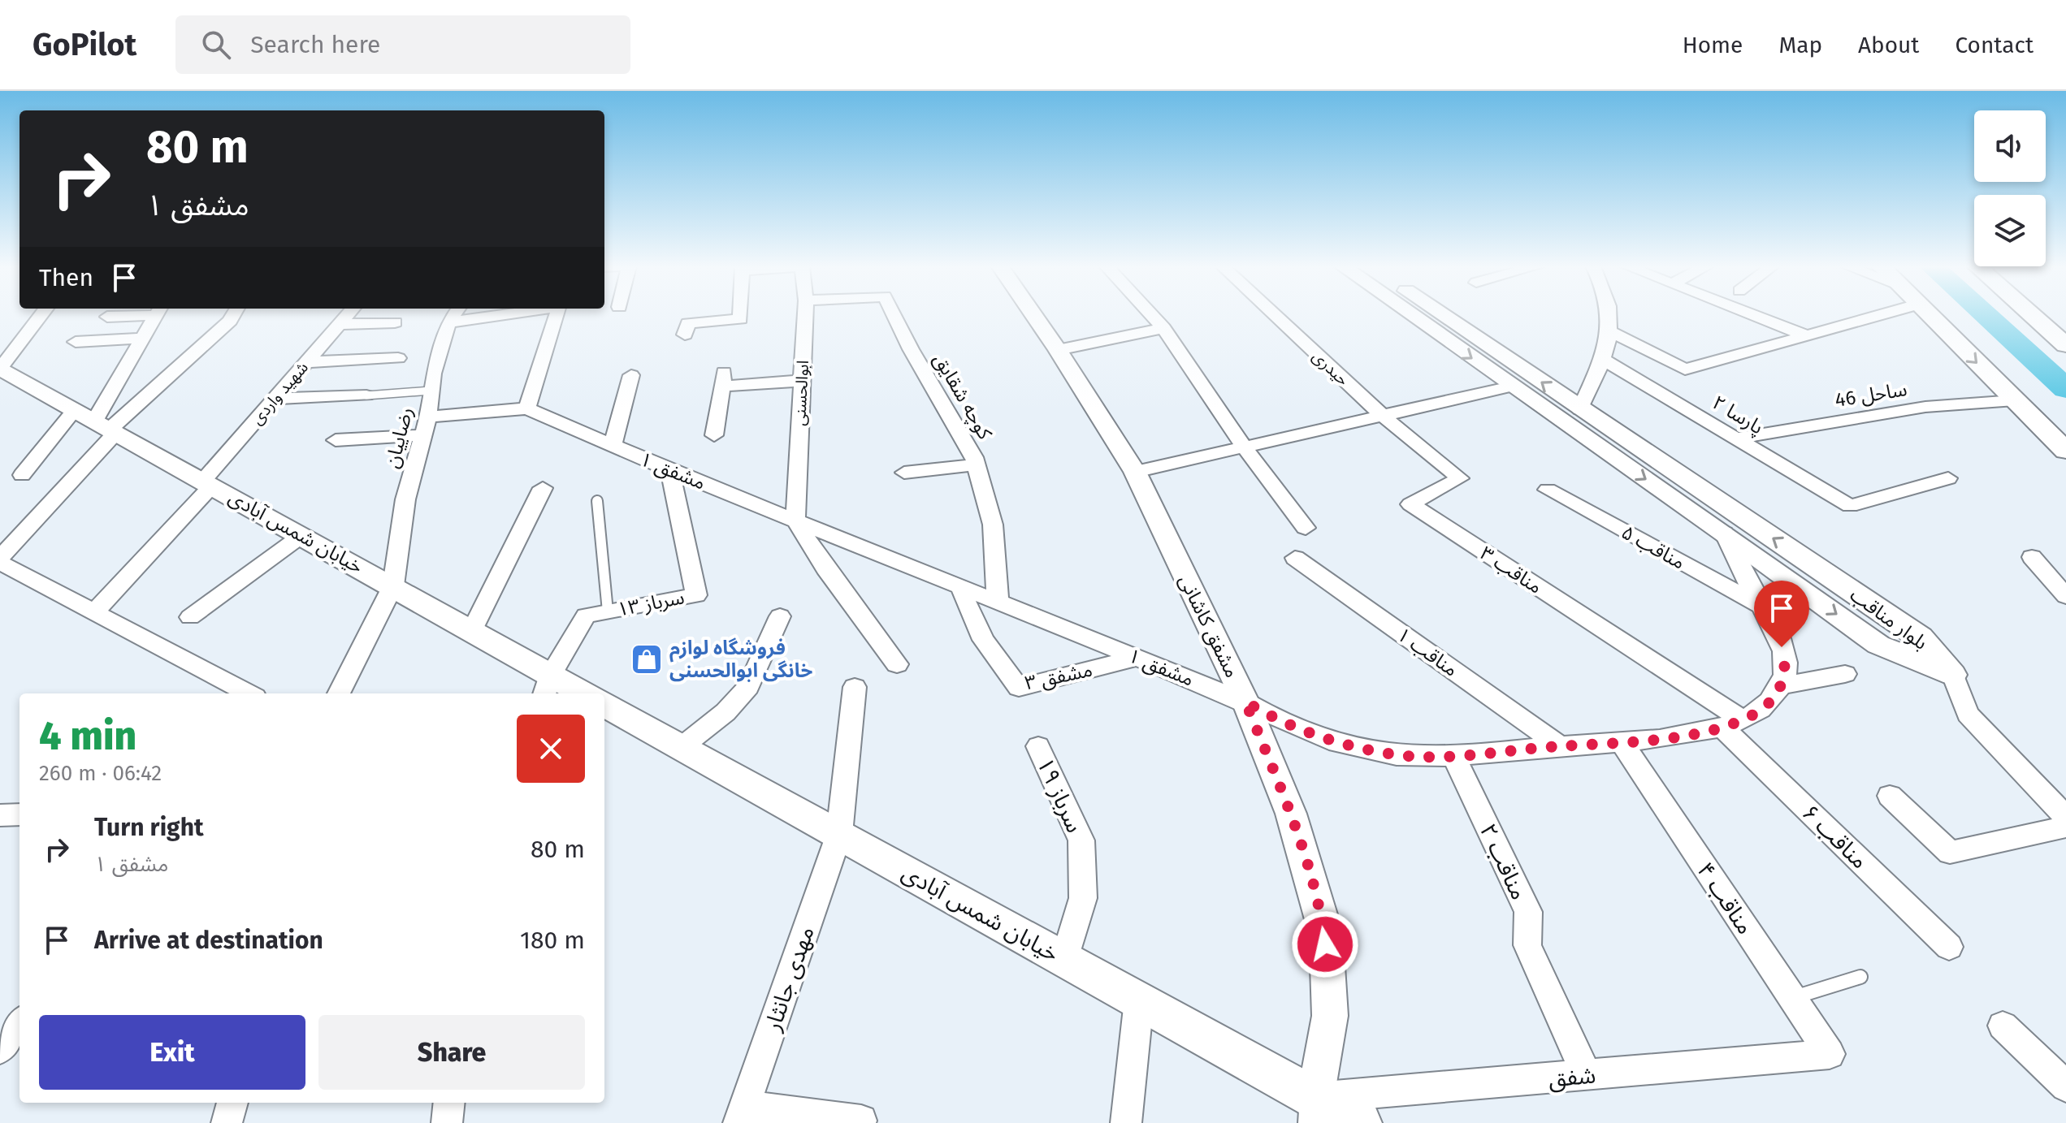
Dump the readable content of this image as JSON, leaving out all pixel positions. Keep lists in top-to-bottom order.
{
  "streets": {
    "main road": ["خیابان شمس آبادی"],
    "street": [
      "حیدری",
      "شهید واردی",
      "ابوالحسنی",
      "ساحل 46",
      "کوچه شقایق",
      "پارسا ۲",
      "رضاییان",
      "مشفق ۱",
      "مناقب ۵",
      "مناقب ۳",
      "سرباز ۱۳",
      "بلوار مناقب",
      "مشفق کاشانی",
      "مناقب ۱",
      "مشفق ۳",
      "سرباز ۱۹",
      "مناقب ۶",
      "مناقب ۲",
      "مناقب ۴",
      "مهدی جانثار",
      "شفق"
    ]
  },
  "crossings": [
    ["حیدری", "مناقب ۳"],
    ["شهید واردی", "خیابان شمس آبادی"],
    ["ابوالحسنی", "مشفق ۱"],
    ["ساحل 46", "پارسا ۲"],
    ["کوچه شقایق", "مشفق ۱"],
    ["رضاییان", "مشفق ۱"],
    ["رضاییان", "خیابان شمس آبادی"],
    ["مشفق ۱", "مناقب ۳"],
    ["مشفق ۱", "سرباز ۱۳"],
    ["مشفق ۱", "مشفق کاشانی"],
    ["مشفق ۱", "مناقب ۱"],
    ["مشفق ۱", "مشفق ۳"],
    ["مشفق ۱", "مناقب ۶"],
    ["مشفق ۱", "مناقب ۲"],
    ["مشفق ۱", "مناقب ۴"],
    ["خیابان شمس آبادی", "سرباز ۱۳"],
    ["خیابان شمس آبادی", "مشفق کاشانی"],
    ["خیابان شمس آبادی", "سرباز ۱۹"],
    ["خیابان شمس آبادی", "مهدی جانثار"],
    ["خیابان شمس آبادی", "شفق"],
    ["مناقب ۳", "مناقب ۶"],
    ["مشفق کاشانی", "شفق"],
    ["مناقب ۲", "شفق"],
    ["مناقب ۴", "شفق"]
  ],
  "places": {
    "shop": ["فروشگاه لوازم خانگی ابوالحسنی"]
  },
  "page": {
    "header": "GoPilot",
    "search": "Search here",
    "nav": [
      "Home",
      "Map",
      "About",
      "Contact"
    ],
    "turn": ["80 m", "مشفق ۱"],
    "then": "Then",
    "heading": ["4 min", "260 m · 06:42"],
    "list": [
      {
        "name": "Turn right",
        "note": "مشفق ۱",
        "value": "80 m"
      },
      {
        "name": "Arrive at destination",
        "value": "180 m"
      }
    ],
    "buttons": ["Exit", "Share"]
  }
}
